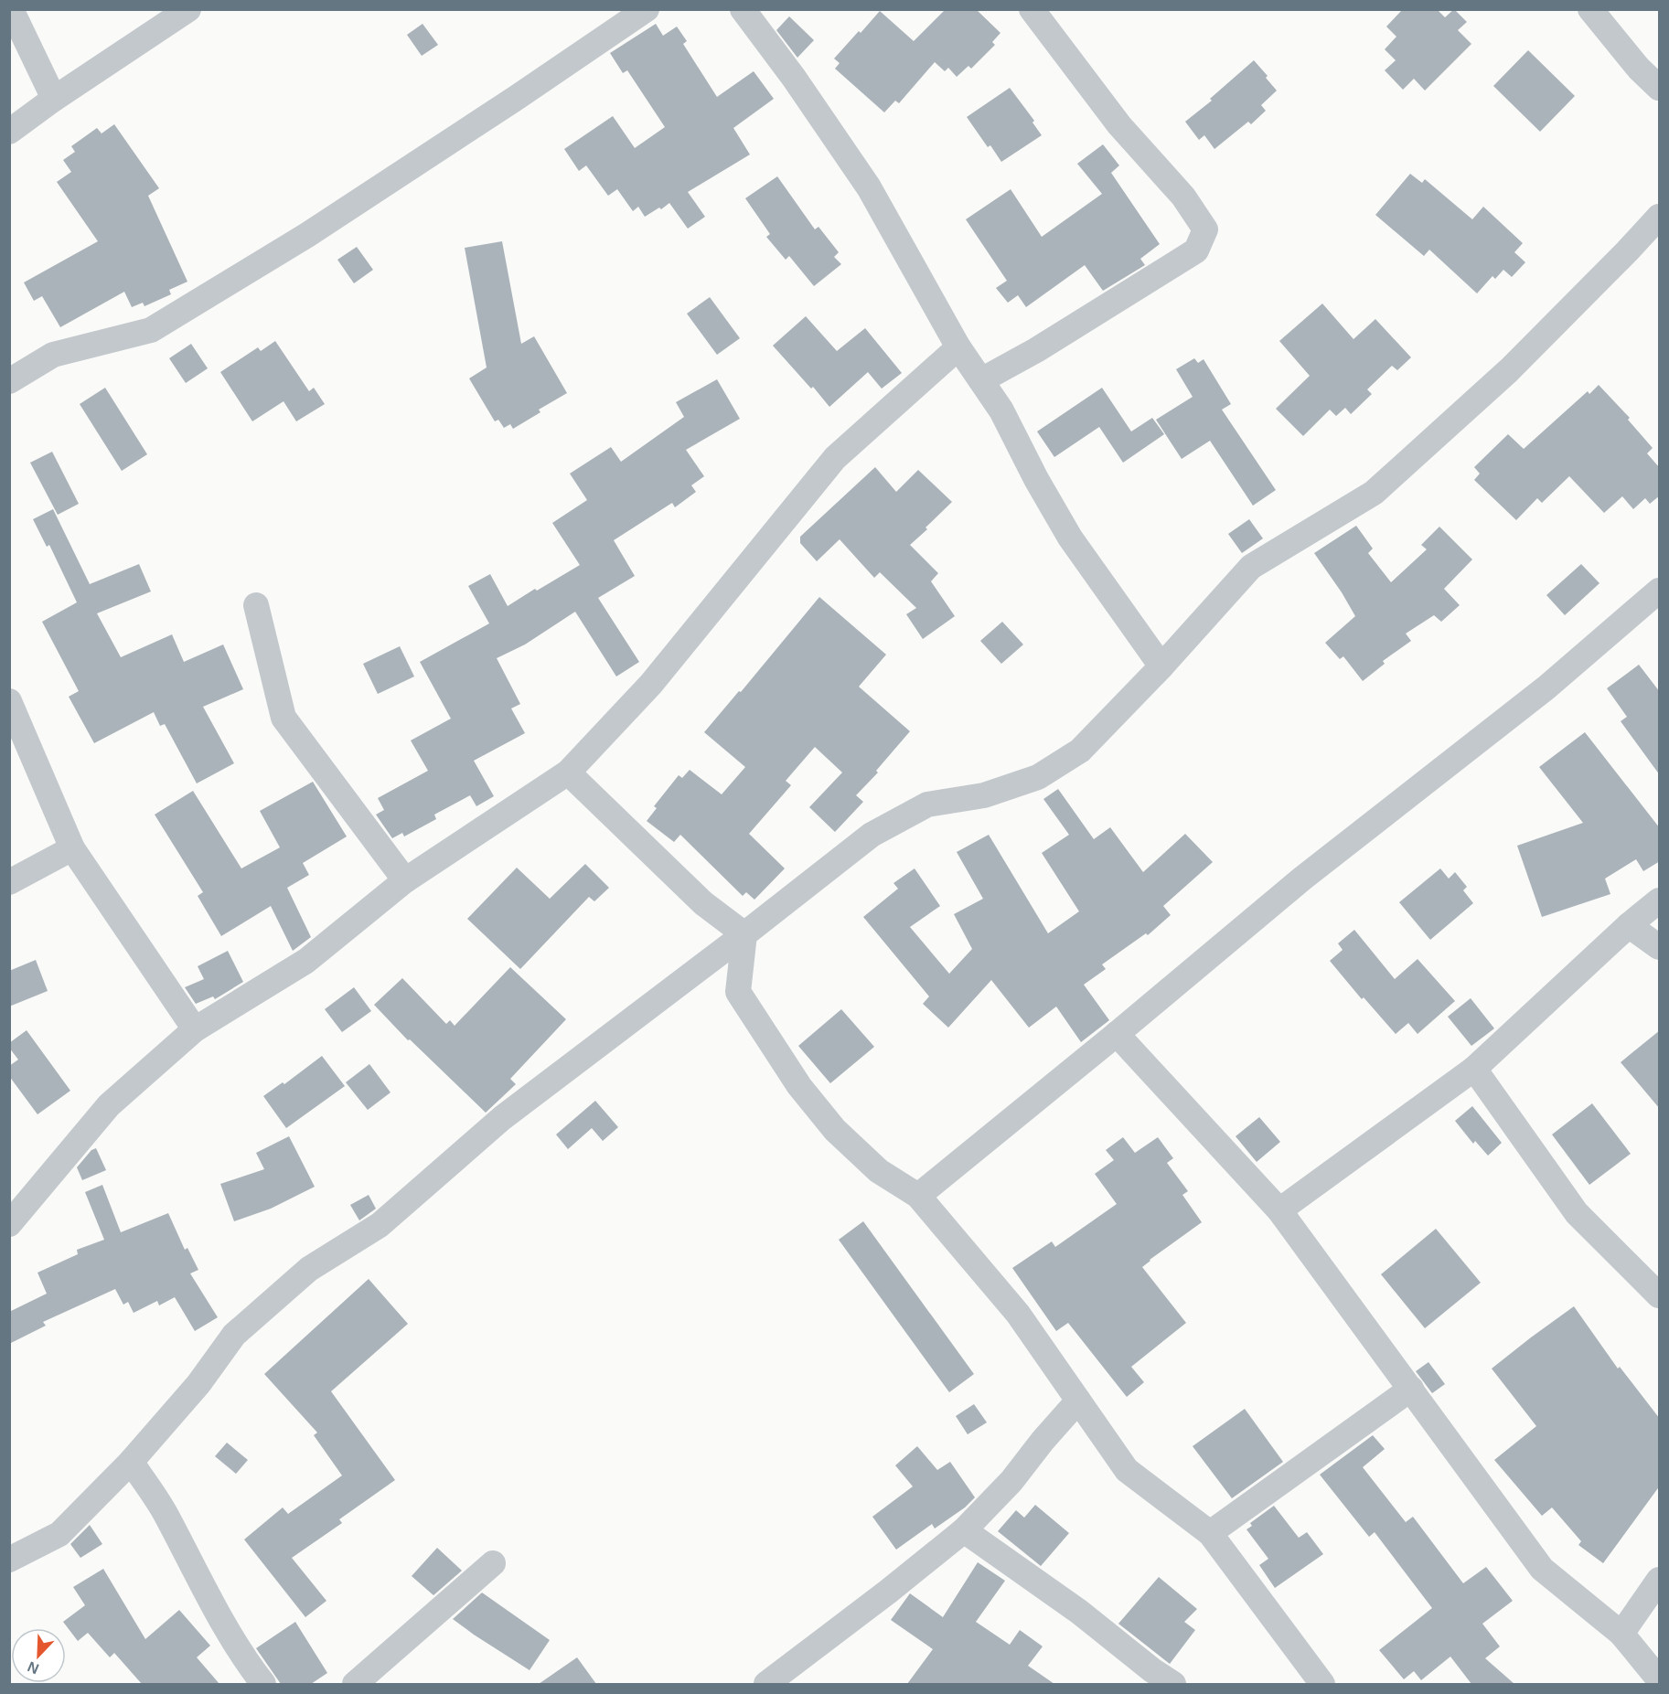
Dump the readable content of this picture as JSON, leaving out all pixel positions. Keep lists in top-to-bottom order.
{
  "north": "bottom left"
}
